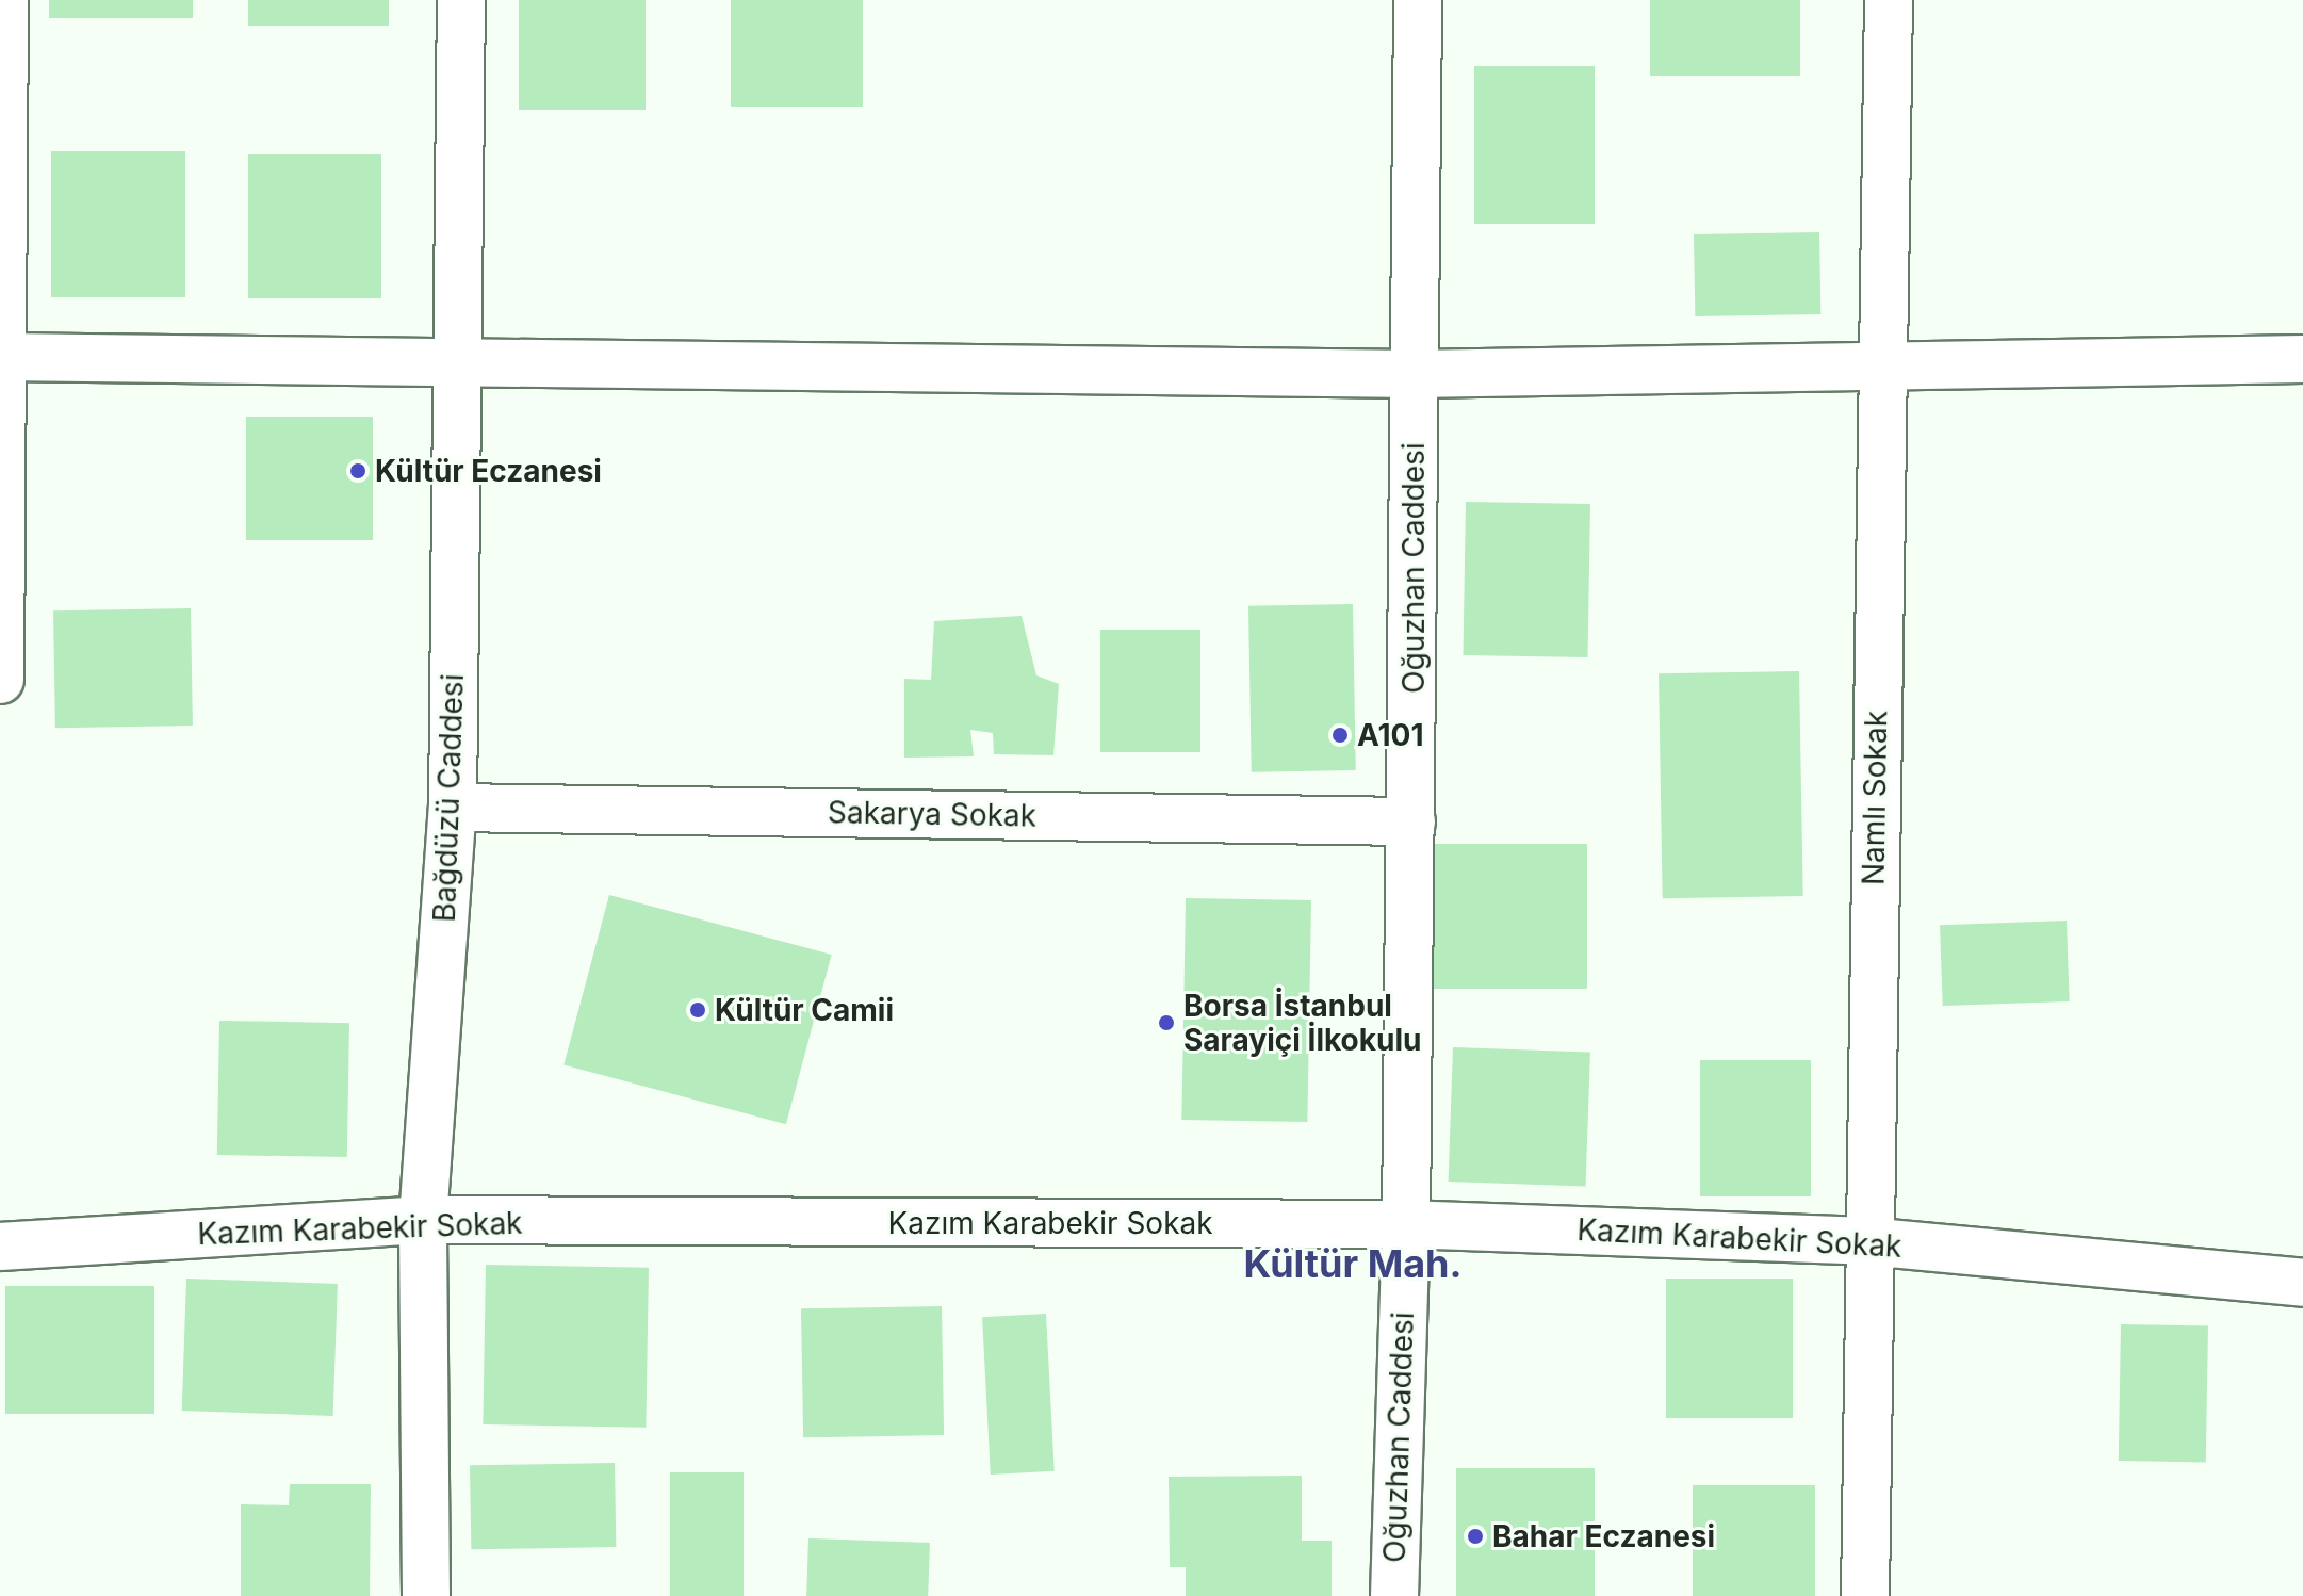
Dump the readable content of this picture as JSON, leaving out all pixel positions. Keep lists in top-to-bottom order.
{
  "streets": {
    "street": [
      "Oğuzhan Caddesi",
      "Bağdüzü Caddesi",
      "Namlı Sokak",
      "Sakarya Sokak",
      "Kazım Karabekir Sokak"
    ]
  },
  "crossings": [
    ["Oğuzhan Caddesi", "Sakarya Sokak"],
    ["Oğuzhan Caddesi", "Kazım Karabekir Sokak"],
    ["Bağdüzü Caddesi", "Sakarya Sokak"],
    ["Bağdüzü Caddesi", "Kazım Karabekir Sokak"],
    ["Namlı Sokak", "Kazım Karabekir Sokak"]
  ],
  "districts": ["Kültür Mah."],
  "places": [
    "Kültür Eczanesi",
    "A101",
    "Kültür Camii",
    "Borsa İstanbul Sarayiçi İlkokulu",
    "Bahar Eczanesi"
  ]
}
